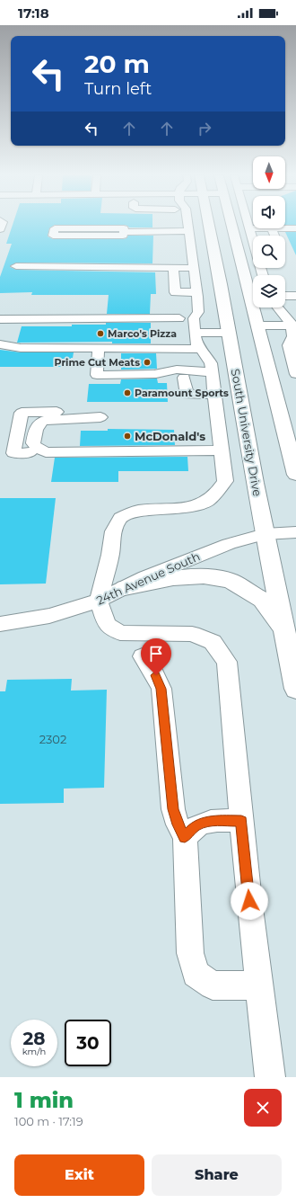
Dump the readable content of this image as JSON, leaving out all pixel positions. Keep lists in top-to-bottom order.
{
  "streets": {
    "main road": ["South University Drive"],
    "street": ["24th Avenue South"]
  },
  "crossings": [
    ["South University Drive", "24th Avenue South"]
  ],
  "places": [
    "Marco's Pizza",
    "Prime Cut Meats",
    "Paramount Sports",
    "McDonald's"
  ],
  "house_numbers": ["2302"],
  "north": "bottom",
  "page": {
    "status": "17:18",
    "turn": ["20 m", "Turn left"],
    "speed": "28 km/h",
    "limit": "30",
    "heading": ["1 min", "100 m · 17:19"],
    "buttons": ["Exit", "Share"]
  }
}
